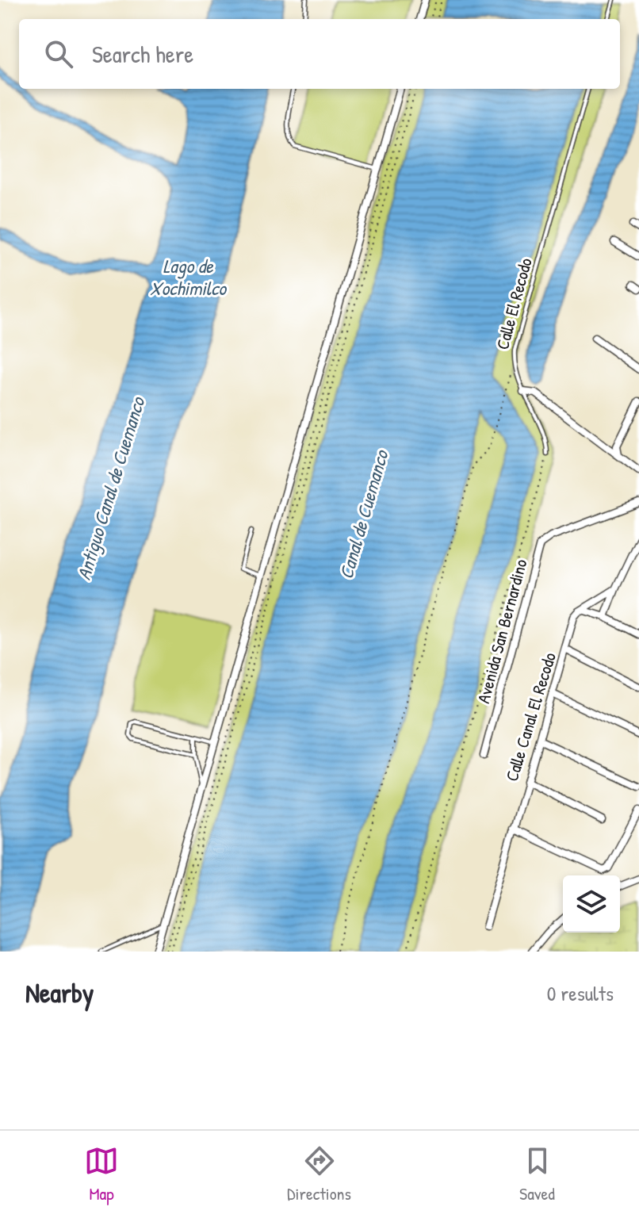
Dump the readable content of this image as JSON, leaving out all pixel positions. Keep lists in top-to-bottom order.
{
  "streets": {
    "street": ["Avenida San Bernardino", "Calle Canal El Recodo"],
    "lane": ["Calle El Recodo"]
  },
  "water": ["Lago de Xochimilco", "Antiguo Canal de Cuemanco", "Canal de Cuemanco"],
  "page": {
    "search": "Search here",
    "heading": ["Nearby", "0 results"],
    "nav": ["Map", "Directions", "Saved"]
  }
}
